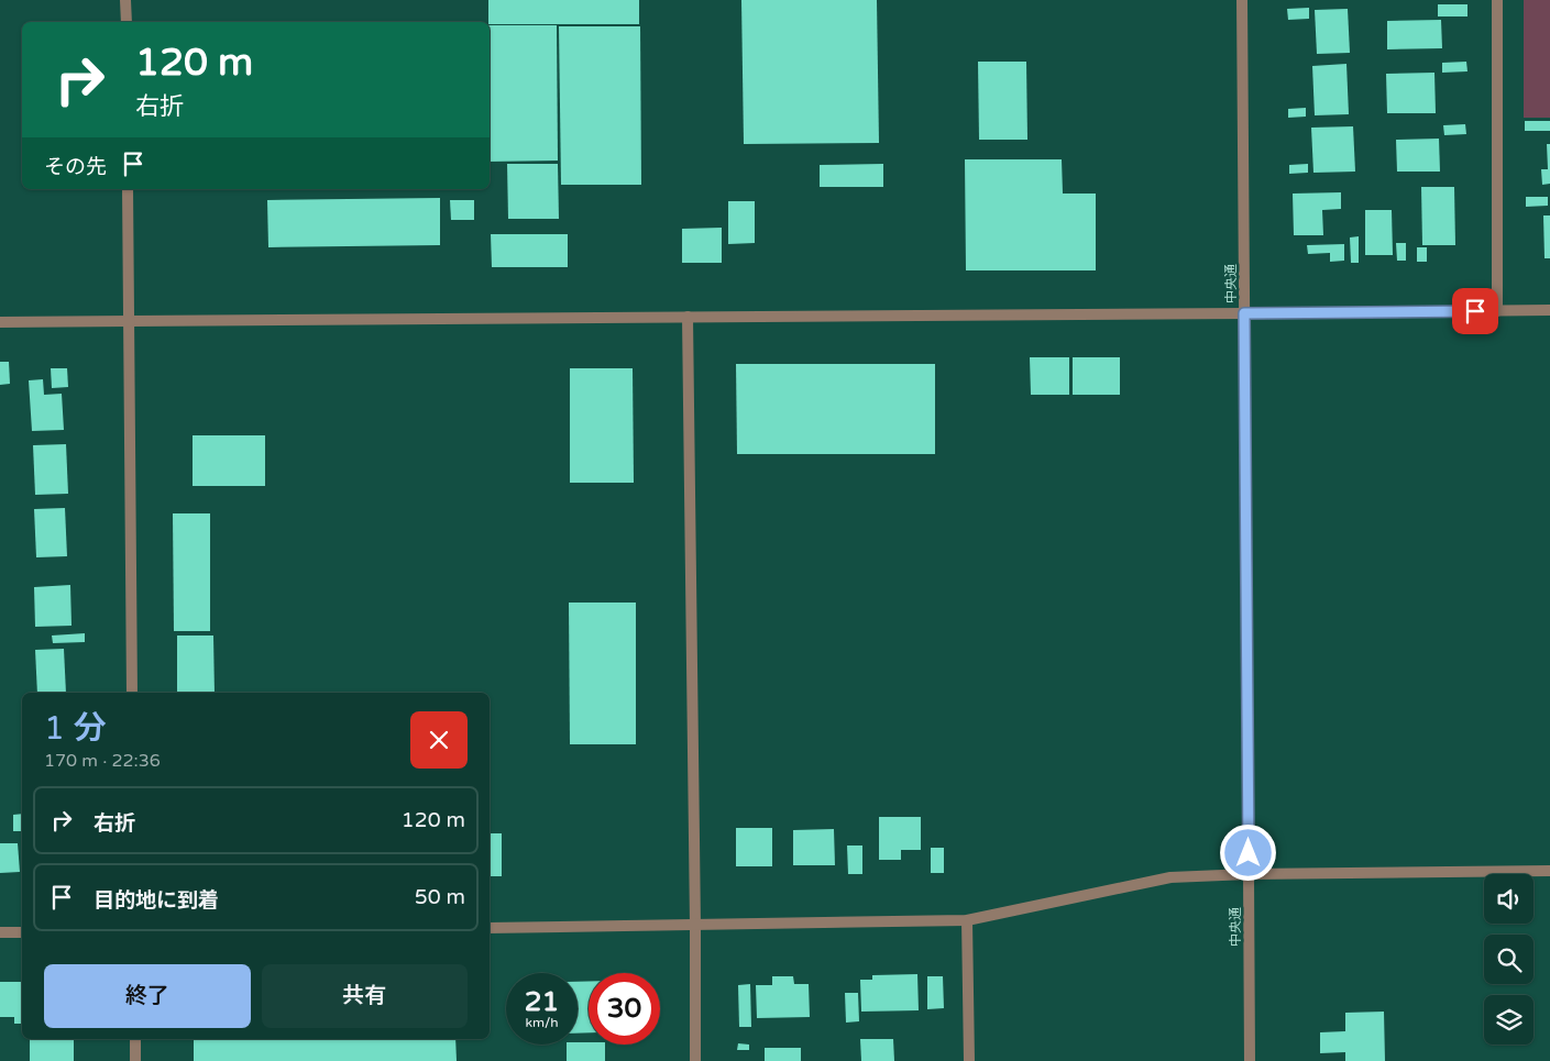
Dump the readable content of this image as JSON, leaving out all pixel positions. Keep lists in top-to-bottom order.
{
  "streets": {
    "street": ["中央通"]
  },
  "page": {
    "turn": ["120 m", "右折"],
    "then": "その先",
    "heading": ["1 分", "170 m · 22:36"],
    "list": [
      {
        "name": "右折",
        "value": "120 m"
      },
      {
        "name": "目的地に到着",
        "value": "50 m"
      }
    ],
    "buttons": ["終了", "共有"],
    "speed": "21 km/h",
    "limit": "30"
  }
}
